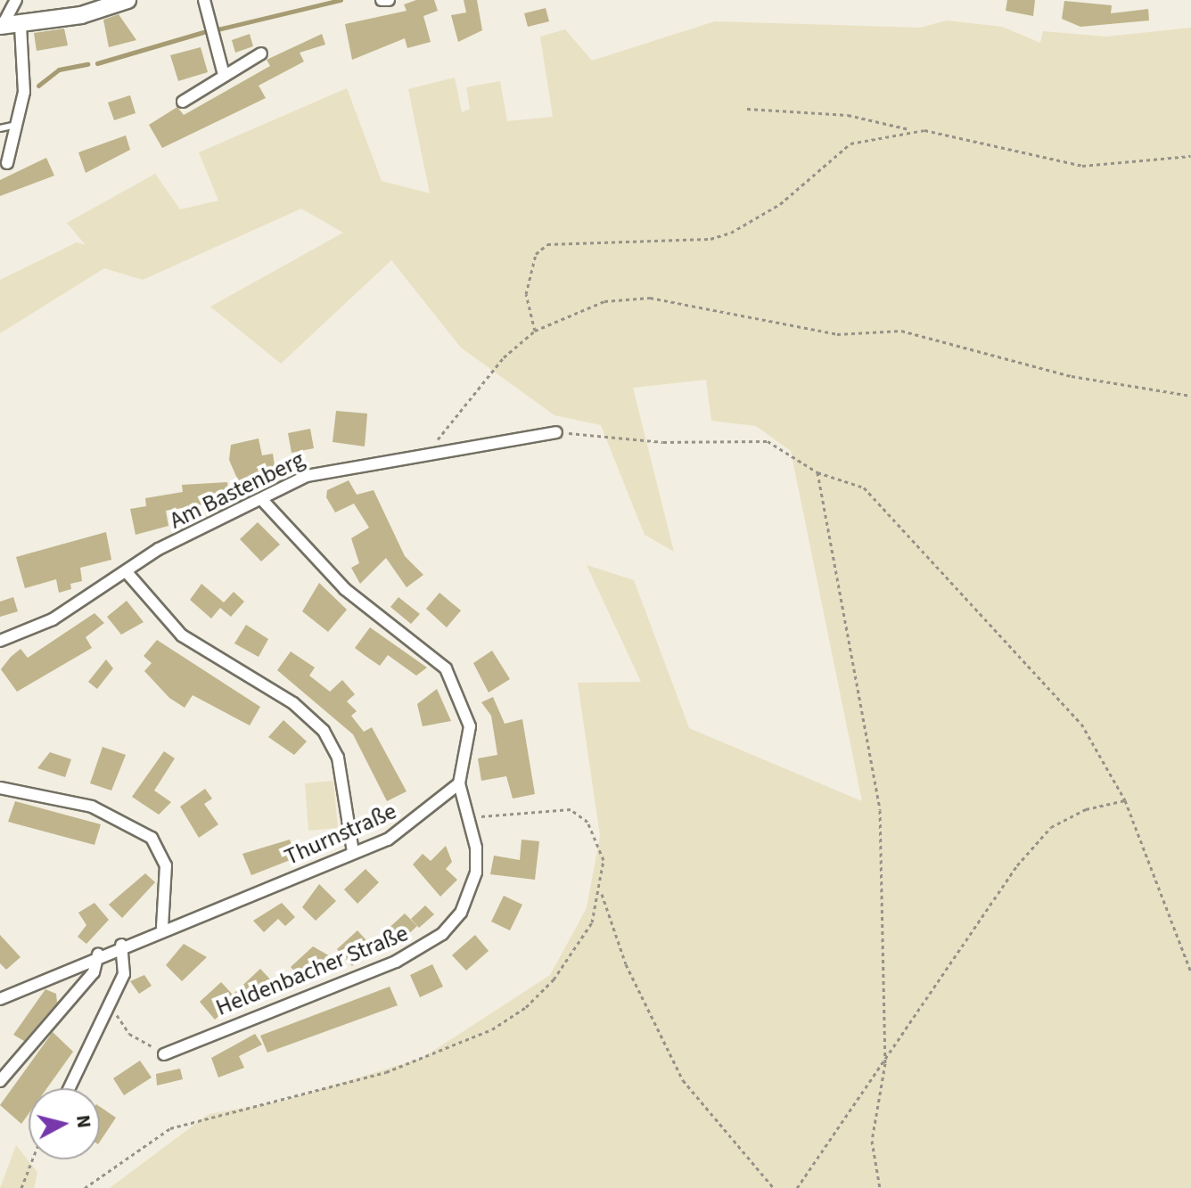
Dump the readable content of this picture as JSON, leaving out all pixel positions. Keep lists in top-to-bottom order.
{
  "streets": {
    "street": ["Am Bastenberg", "Thurnstraße", "Heldenbacher Straße"]
  },
  "crossings": [
    ["Thurnstraße", "Heldenbacher Straße"]
  ],
  "north": "right"
}
